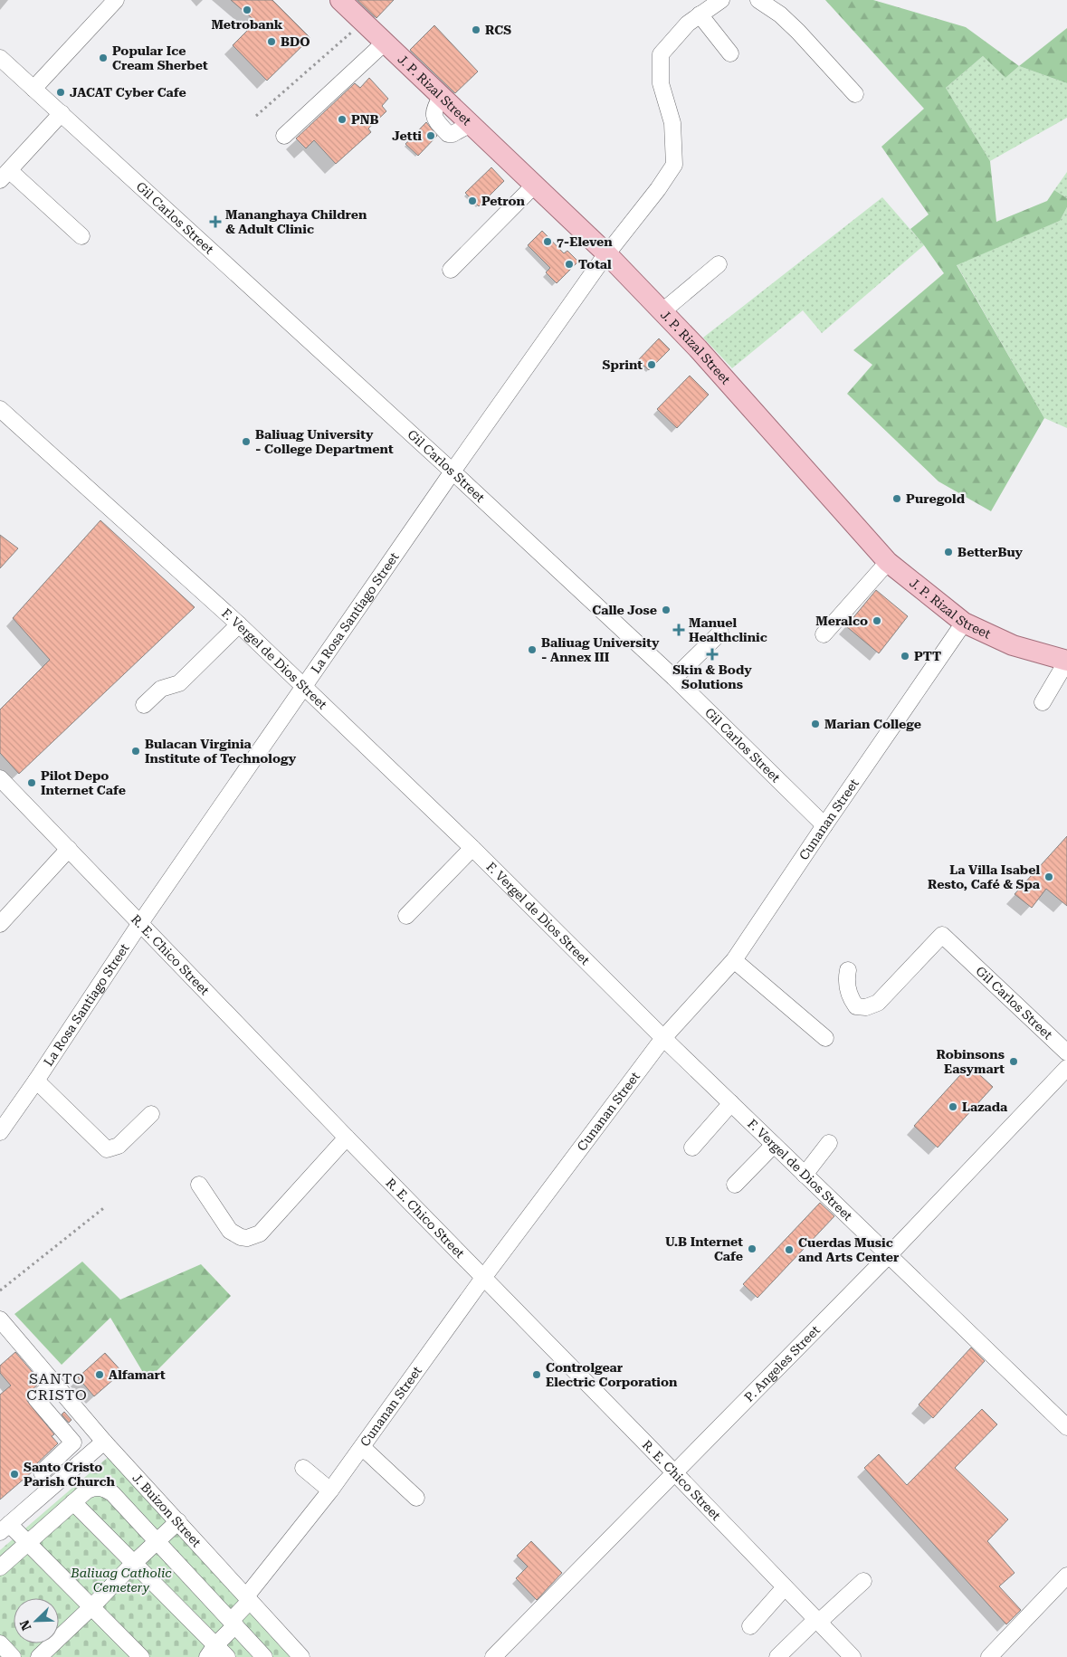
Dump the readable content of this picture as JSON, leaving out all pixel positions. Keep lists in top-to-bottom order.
{
  "streets": {
    "main road": ["J. P. Rizal Street"],
    "street": [
      "Gil Carlos Street",
      "La Rosa Santiago Street",
      "F. Vergel de Dios Street",
      "Cunanan Street",
      "R. E. Chico Street",
      "P. Angeles Street",
      "J. Buizon Street"
    ]
  },
  "crossings": [
    ["J. P. Rizal Street", "La Rosa Santiago Street"],
    ["J. P. Rizal Street", "Cunanan Street"],
    ["Gil Carlos Street", "La Rosa Santiago Street"],
    ["Gil Carlos Street", "Cunanan Street"],
    ["La Rosa Santiago Street", "F. Vergel de Dios Street"],
    ["La Rosa Santiago Street", "R. E. Chico Street"],
    ["F. Vergel de Dios Street", "Cunanan Street"],
    ["F. Vergel de Dios Street", "P. Angeles Street"],
    ["Cunanan Street", "R. E. Chico Street"],
    ["Cunanan Street", "J. Buizon Street"],
    ["R. E. Chico Street", "P. Angeles Street"]
  ],
  "districts": ["SANTO CRISTO"],
  "parks": ["Baliuag Catholic Cemetery"],
  "places": {
    "other": [
      "Metrobank",
      "RCS",
      "BDO",
      "Popular Ice Cream Sherbet",
      "JACAT Cyber Cafe",
      "PNB",
      "Jetti",
      "Petron",
      "7-Eleven",
      "Total",
      "Sprint",
      "Baliuag University - College Department",
      "Puregold",
      "BetterBuy",
      "Calle Jose",
      "Meralco",
      "Baliuag University - Annex III",
      "PTT",
      "Marian College",
      "Bulacan Virginia Institute of Technology",
      "Pilot Depo Internet Cafe",
      "La Villa Isabel Resto, Café & Spa",
      "Robinsons Easymart",
      "Lazada",
      "U.B Internet Cafe",
      "Cuerdas Music and Arts Center",
      "Alfamart",
      "Controlgear Electric Corporation",
      "Santo Cristo Parish Church"
    ],
    "health": ["Mananghaya Children & Adult Clinic", "Manuel Healthclinic", "Skin & Body Solutions"]
  },
  "north": "bottom left"
}
